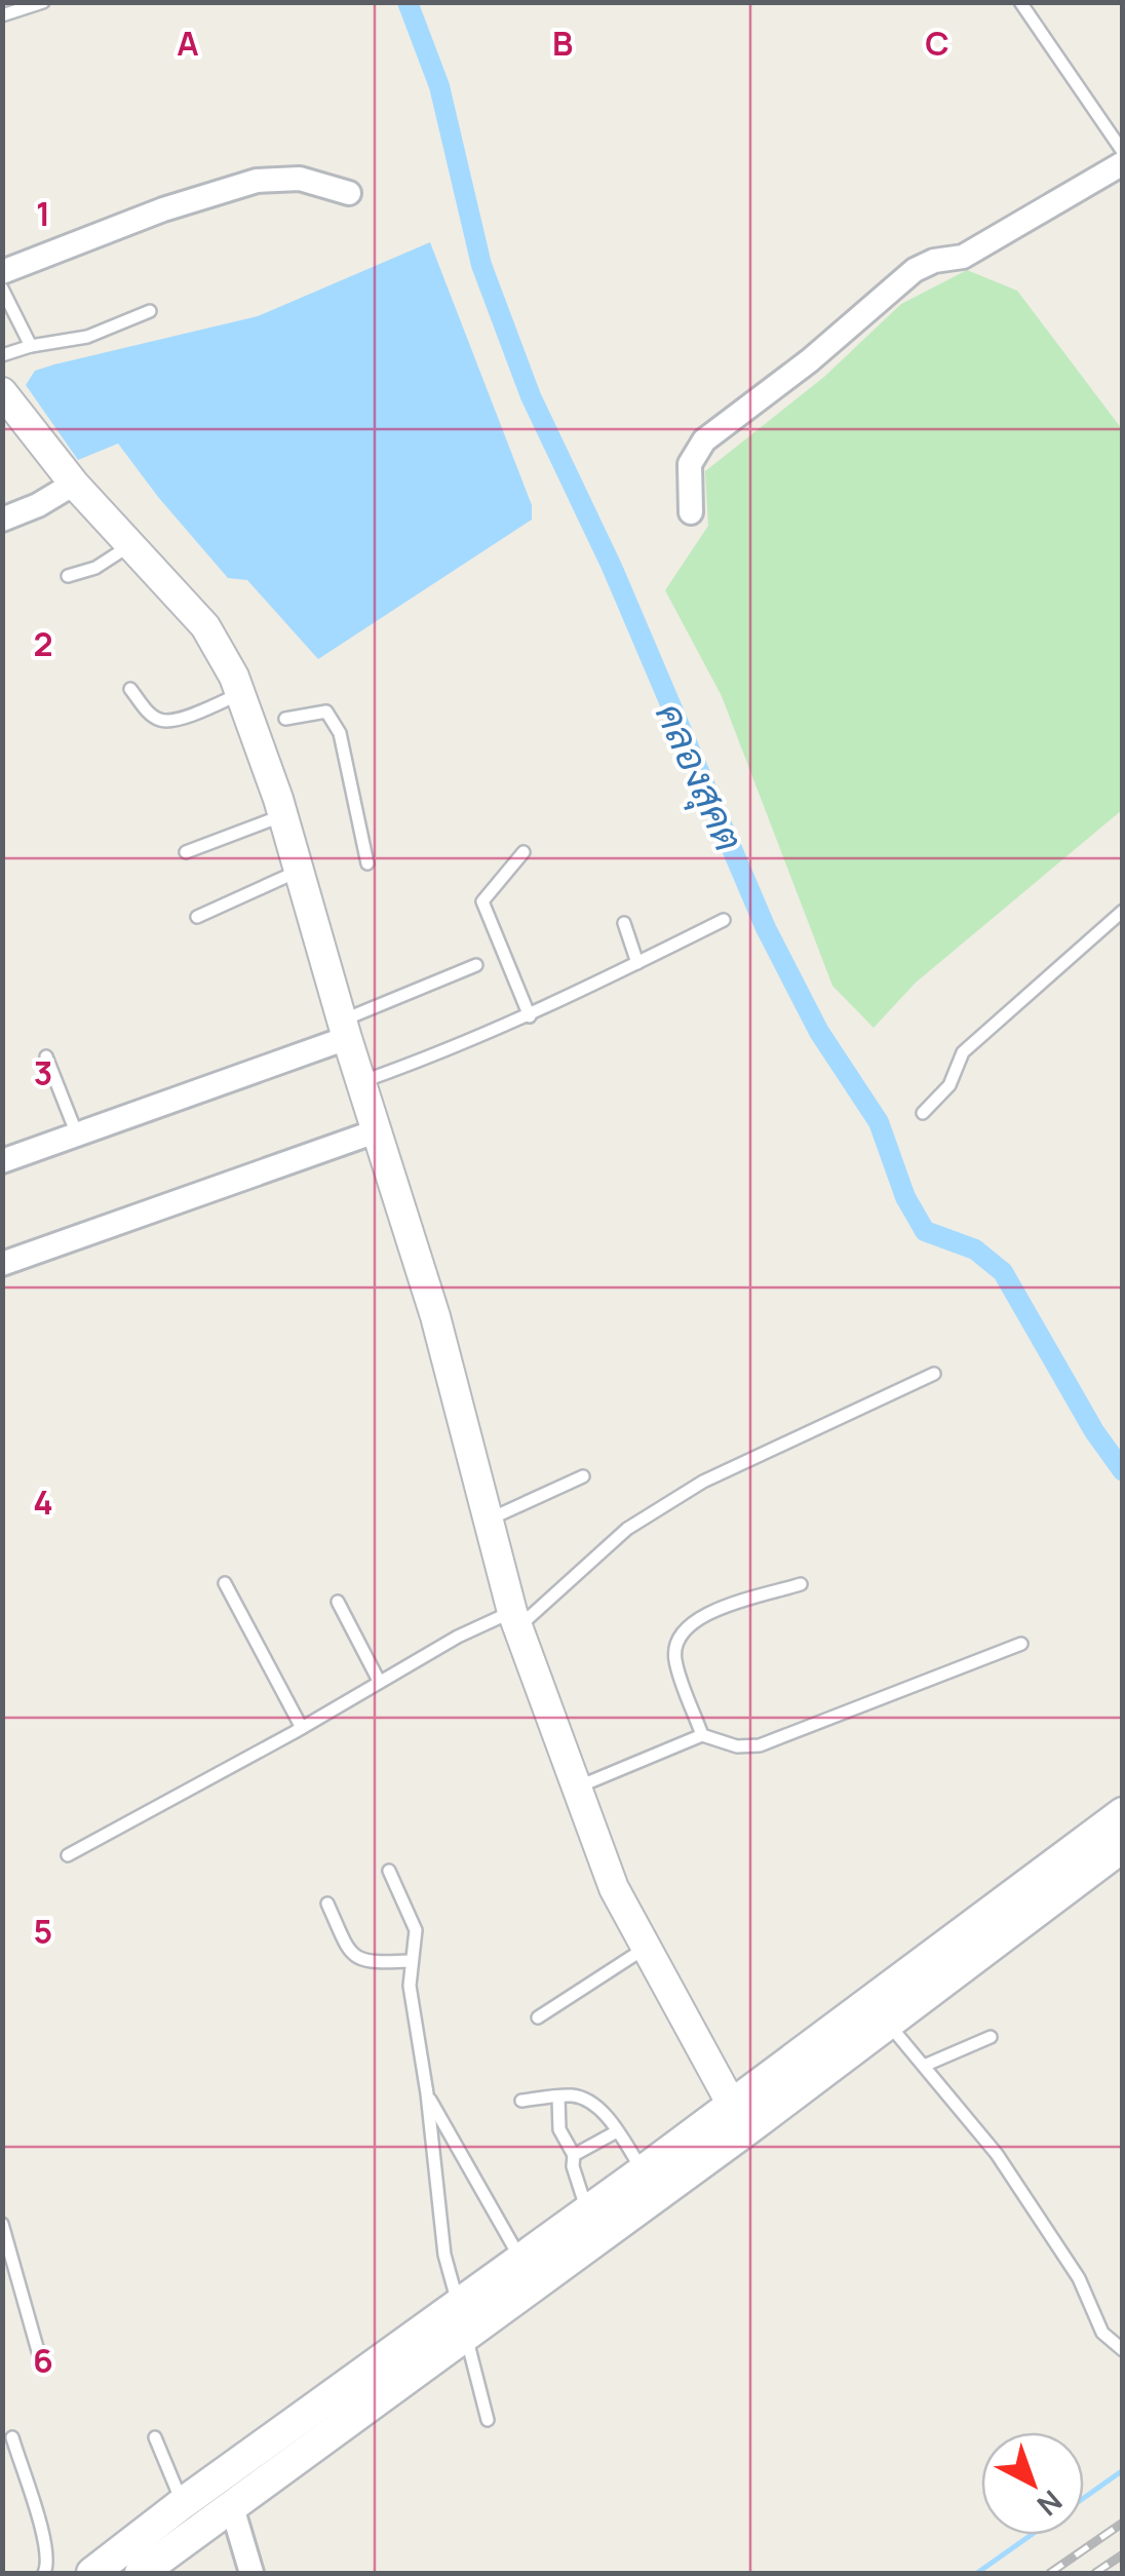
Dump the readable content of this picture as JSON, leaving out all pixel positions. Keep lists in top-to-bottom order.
{
  "water": ["คลองสุคต"],
  "north": "bottom right",
  "grid": {
    "columns": ["A", "B", "C"],
    "rows": [
      "1",
      "2",
      "3",
      "4",
      "5",
      "6"
    ]
  }
}
